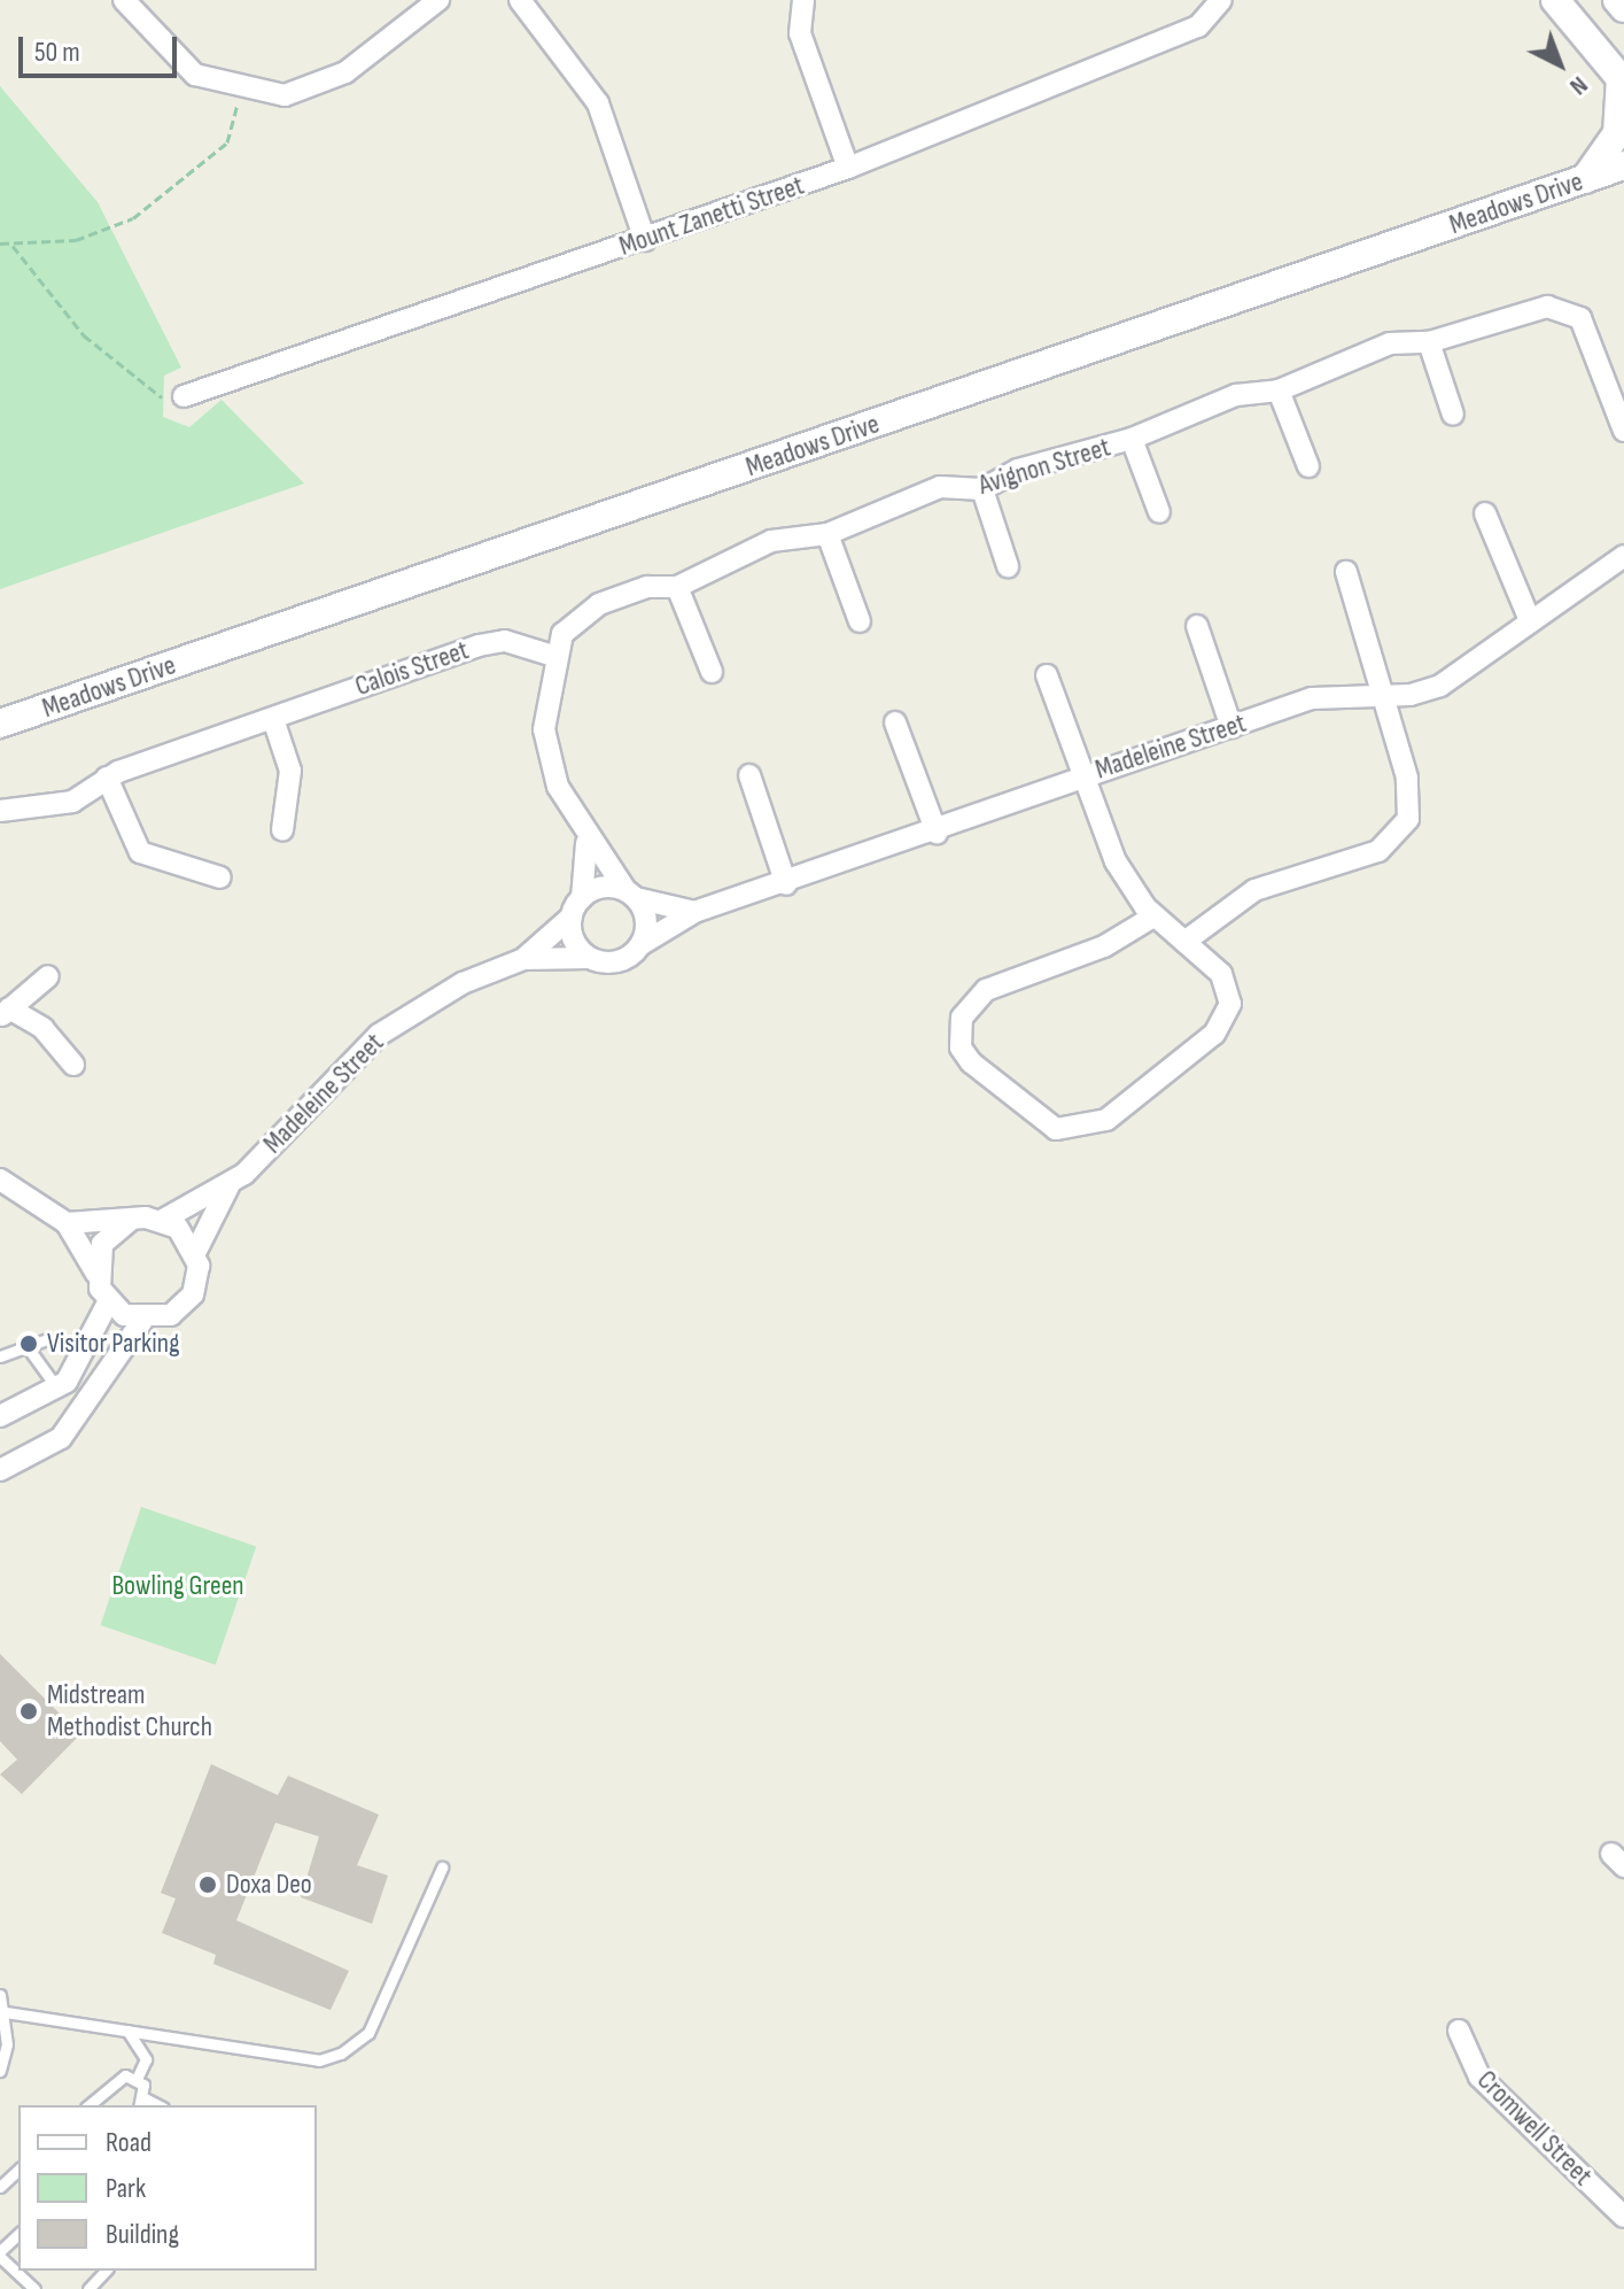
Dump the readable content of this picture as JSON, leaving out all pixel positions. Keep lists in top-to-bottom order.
{
  "streets": {
    "street": [
      "Meadows Drive",
      "Mount Zanetti Street",
      "Avignon Street",
      "Calois Street",
      "Madeleine Street",
      "Cromwell Street"
    ]
  },
  "crossings": [
    ["Avignon Street", "Calois Street"]
  ],
  "parks": ["Bowling Green"],
  "places": ["Visitor Parking", "Midstream Methodist Church", "Doxa Deo"],
  "legend": ["Road", "Park", "Building"],
  "scale_bar": "50 m",
  "north": "bottom right"
}
